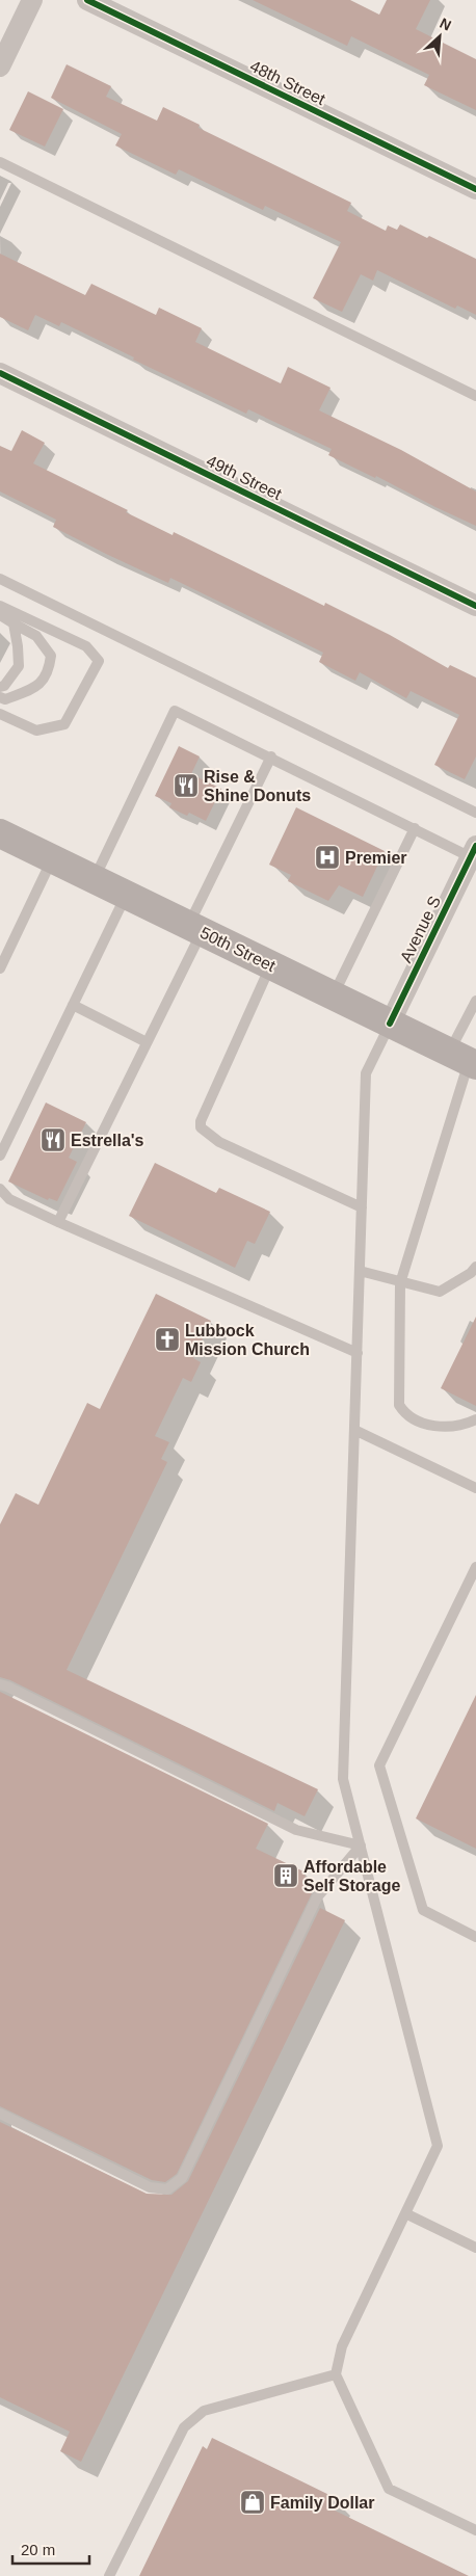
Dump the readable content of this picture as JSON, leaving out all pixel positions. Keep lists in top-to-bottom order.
{
  "streets": {
    "main road": ["50th Street"],
    "street": ["48th Street", "49th Street", "Avenue S"]
  },
  "crossings": [
    ["Avenue S", "50th Street"]
  ],
  "places": {
    "restaurant": ["Rise & Shine Donuts", "Estrella's"],
    "hospital": ["Premier"],
    "church": ["Lubbock Mission Church"],
    "building": ["Affordable Self Storage"],
    "shop": ["Family Dollar"]
  },
  "scale_bar": "20 m",
  "north": "top right"
}
